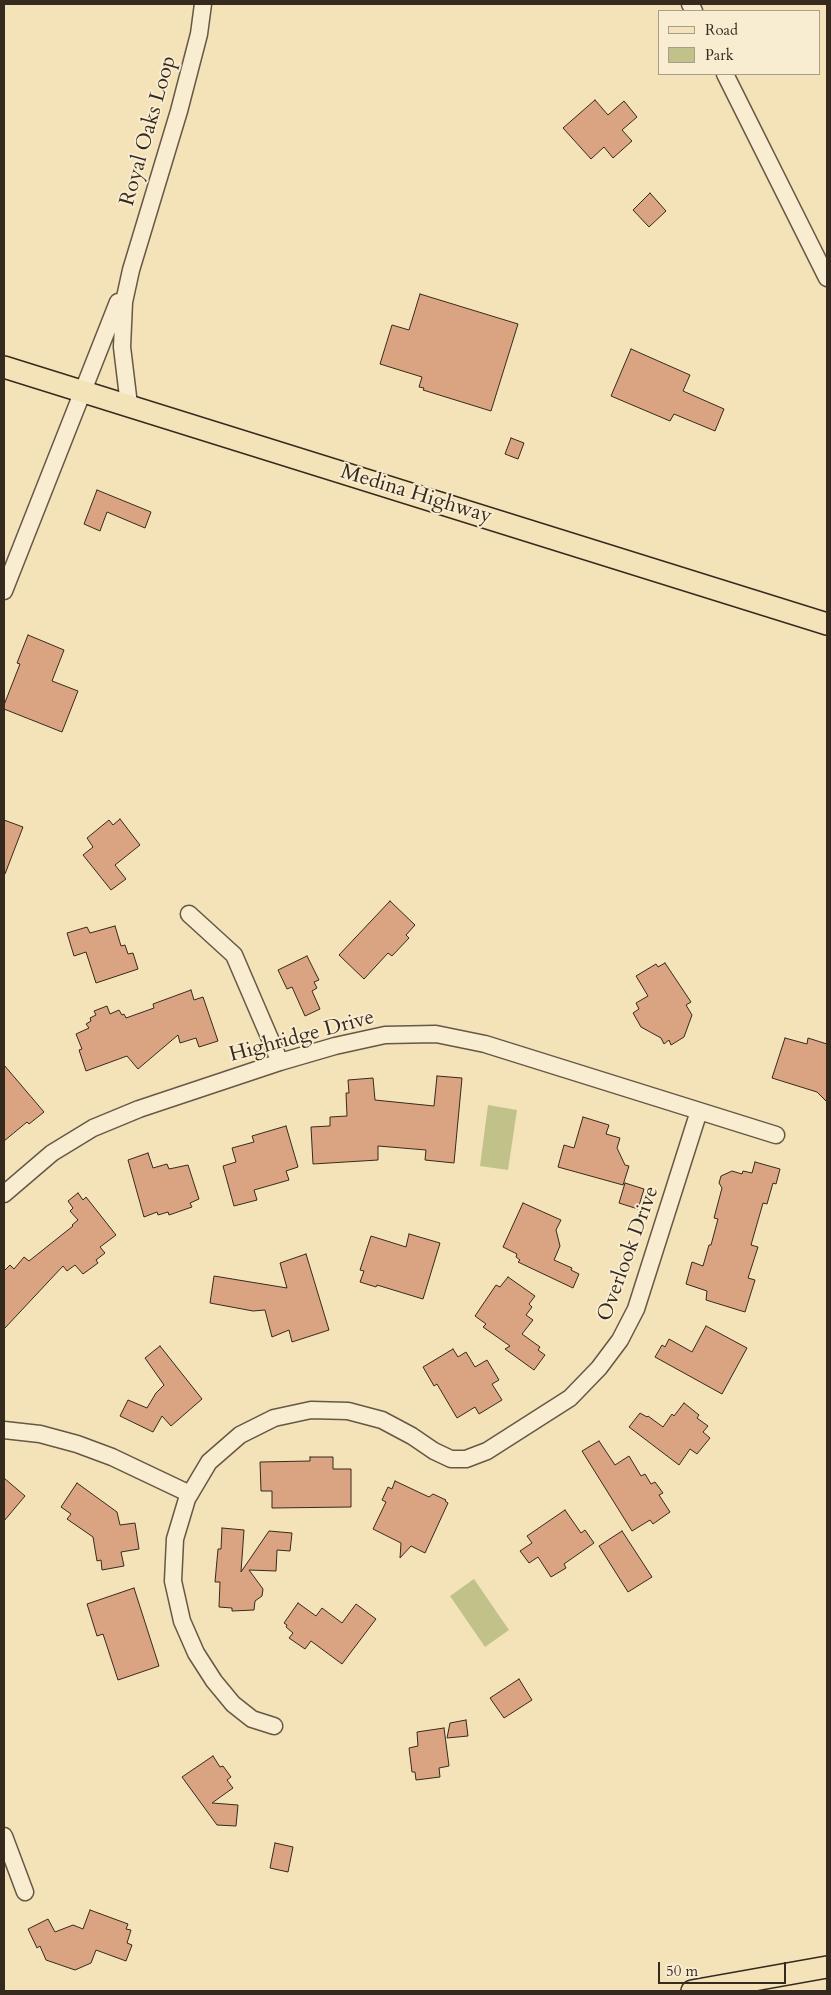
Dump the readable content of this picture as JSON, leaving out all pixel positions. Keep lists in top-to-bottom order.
{
  "streets": {
    "main road": ["Medina Highway"],
    "street": ["Royal Oaks Loop", "Highridge Drive", "Overlook Drive"]
  },
  "crossings": [
    ["Royal Oaks Loop", "Medina Highway"],
    ["Highridge Drive", "Overlook Drive"]
  ],
  "legend": ["Road", "Park"],
  "scale_bar": "50 m"
}
